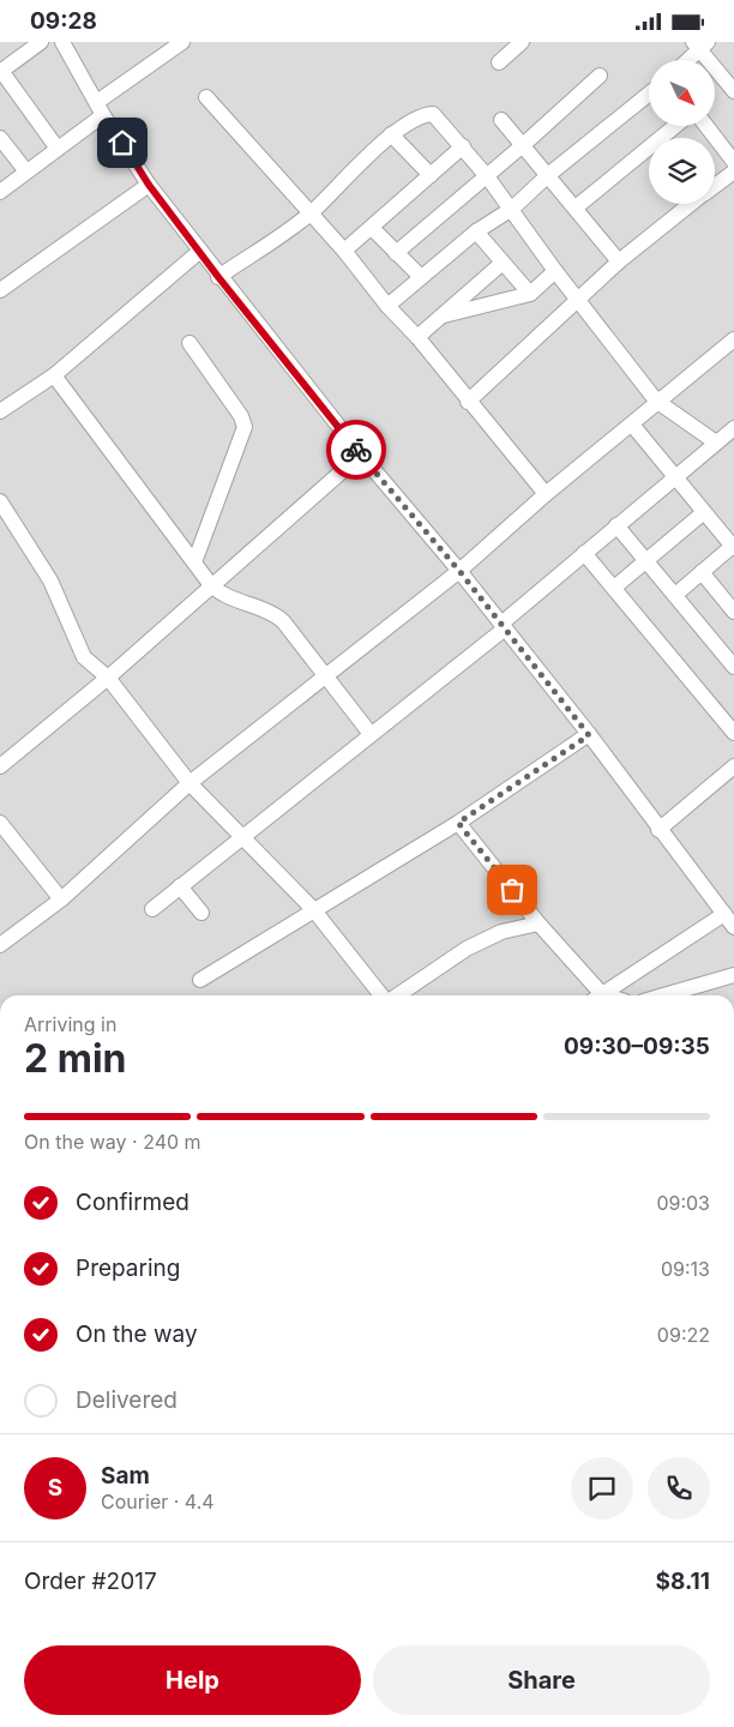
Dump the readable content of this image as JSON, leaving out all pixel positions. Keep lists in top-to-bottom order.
{
  "north": "bottom right",
  "page": {
    "status": "09:28",
    "heading": ["2 min", "Arriving in", "09:30–09:35"],
    "panel": [
      "Sam",
      "Courier · 4.4",
      "Order #2017",
      "$8.11"
    ],
    "bar": "On the way · 240 m",
    "list": [
      ["Confirmed", "09:03"],
      ["Preparing", "09:13"],
      ["On the way", "09:22"],
      "Delivered"
    ],
    "round": "S",
    "buttons": ["Help", "Share"]
  }
}
